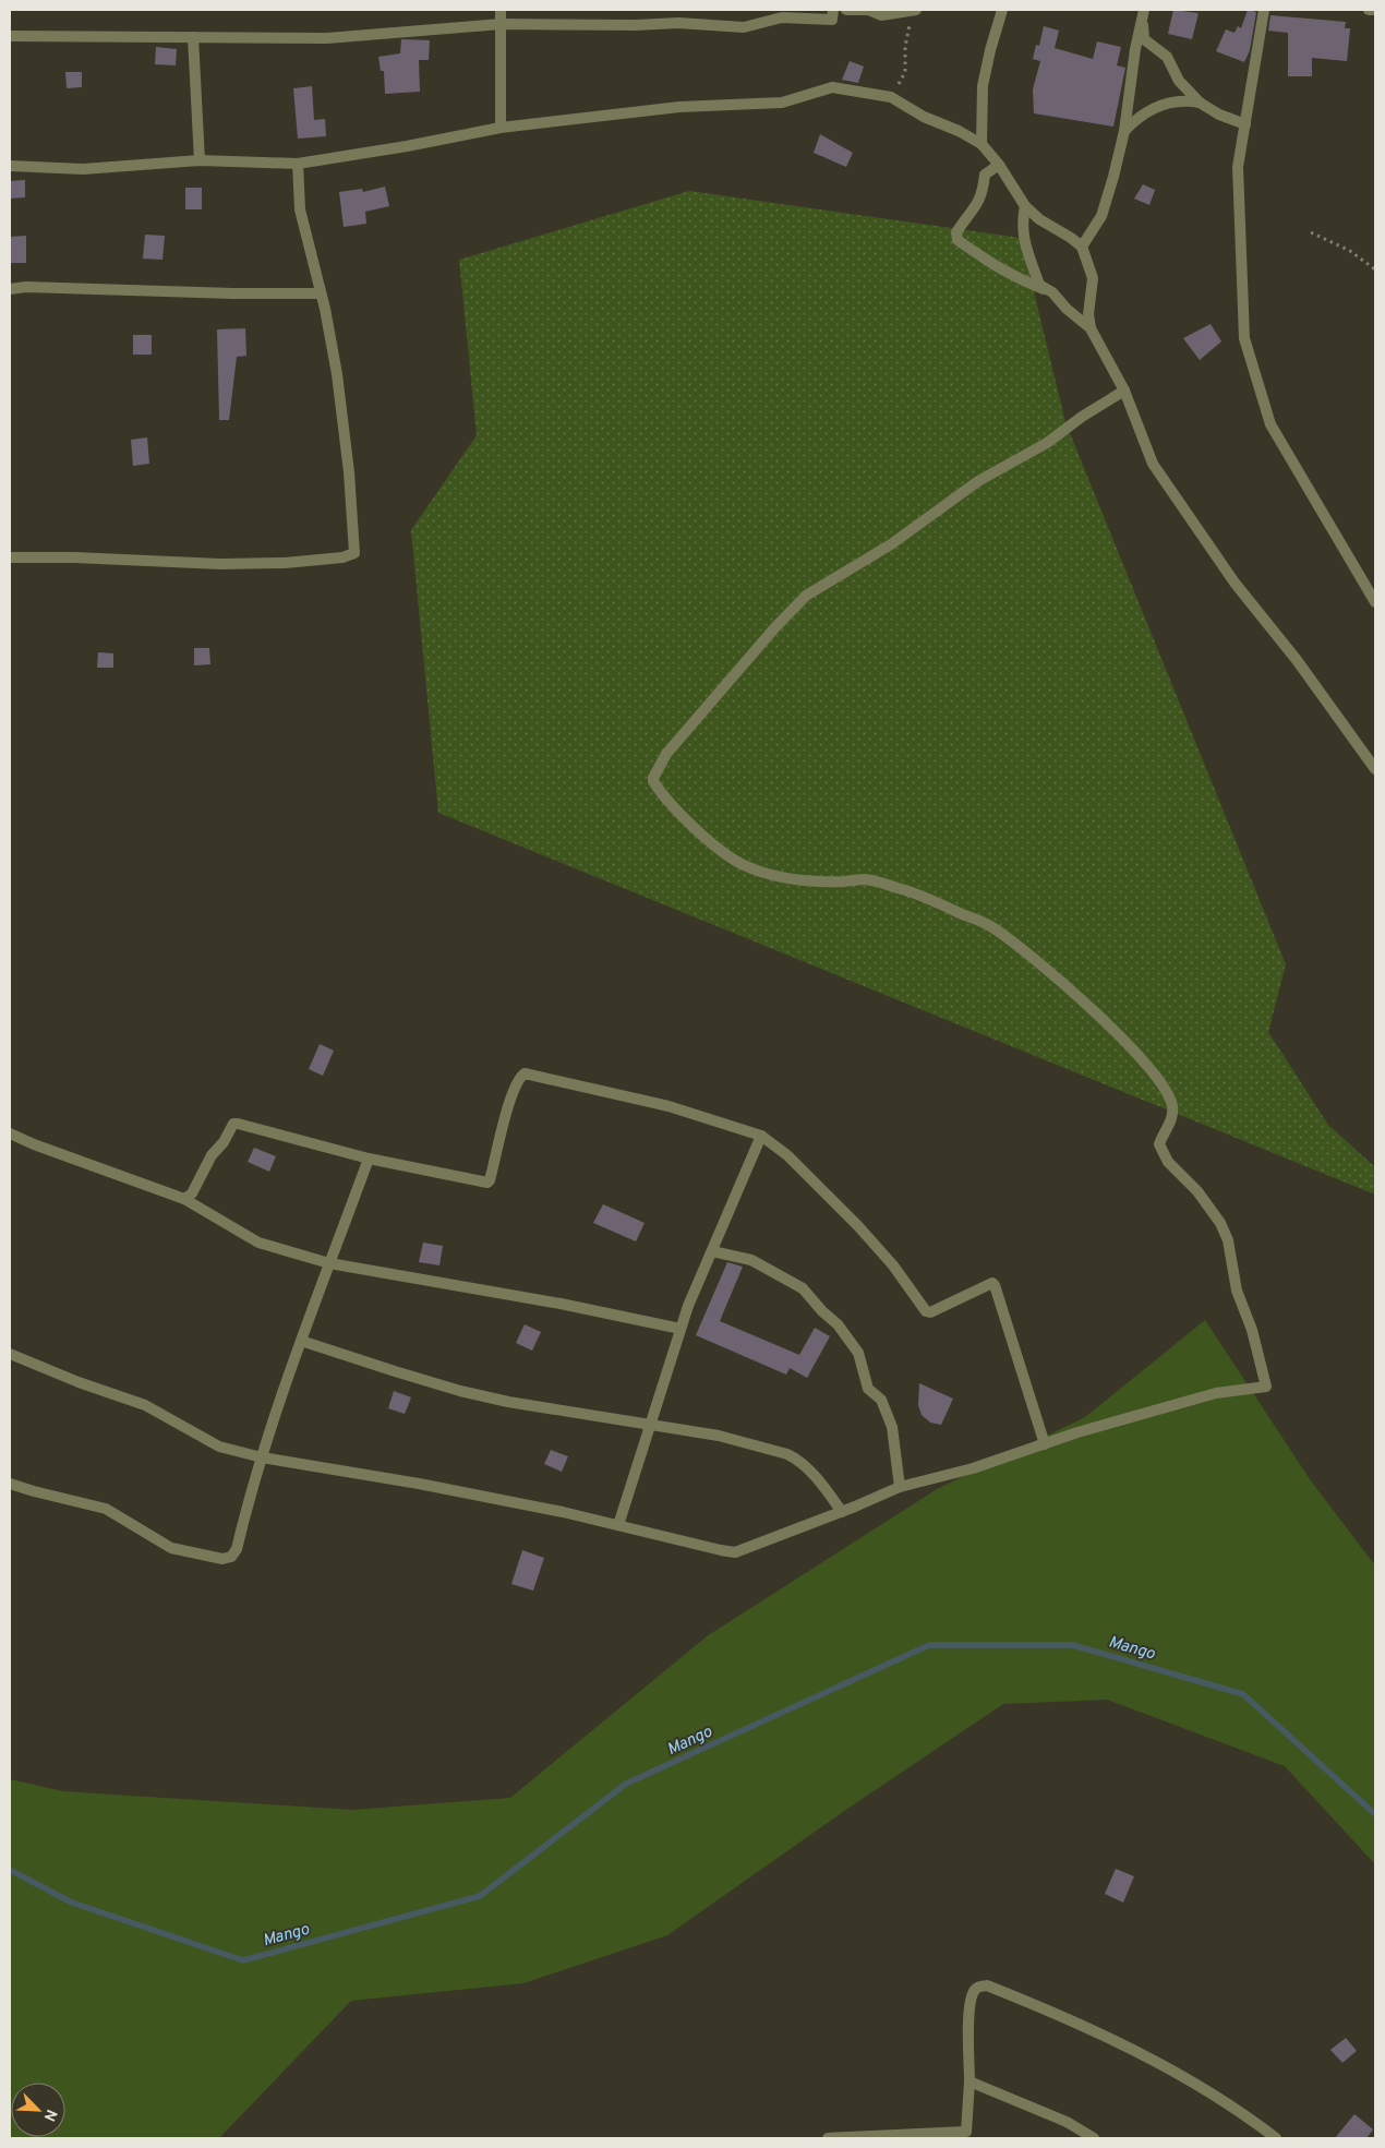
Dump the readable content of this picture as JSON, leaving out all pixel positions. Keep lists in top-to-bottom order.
{
  "water": ["Mango"],
  "north": "bottom right"
}
